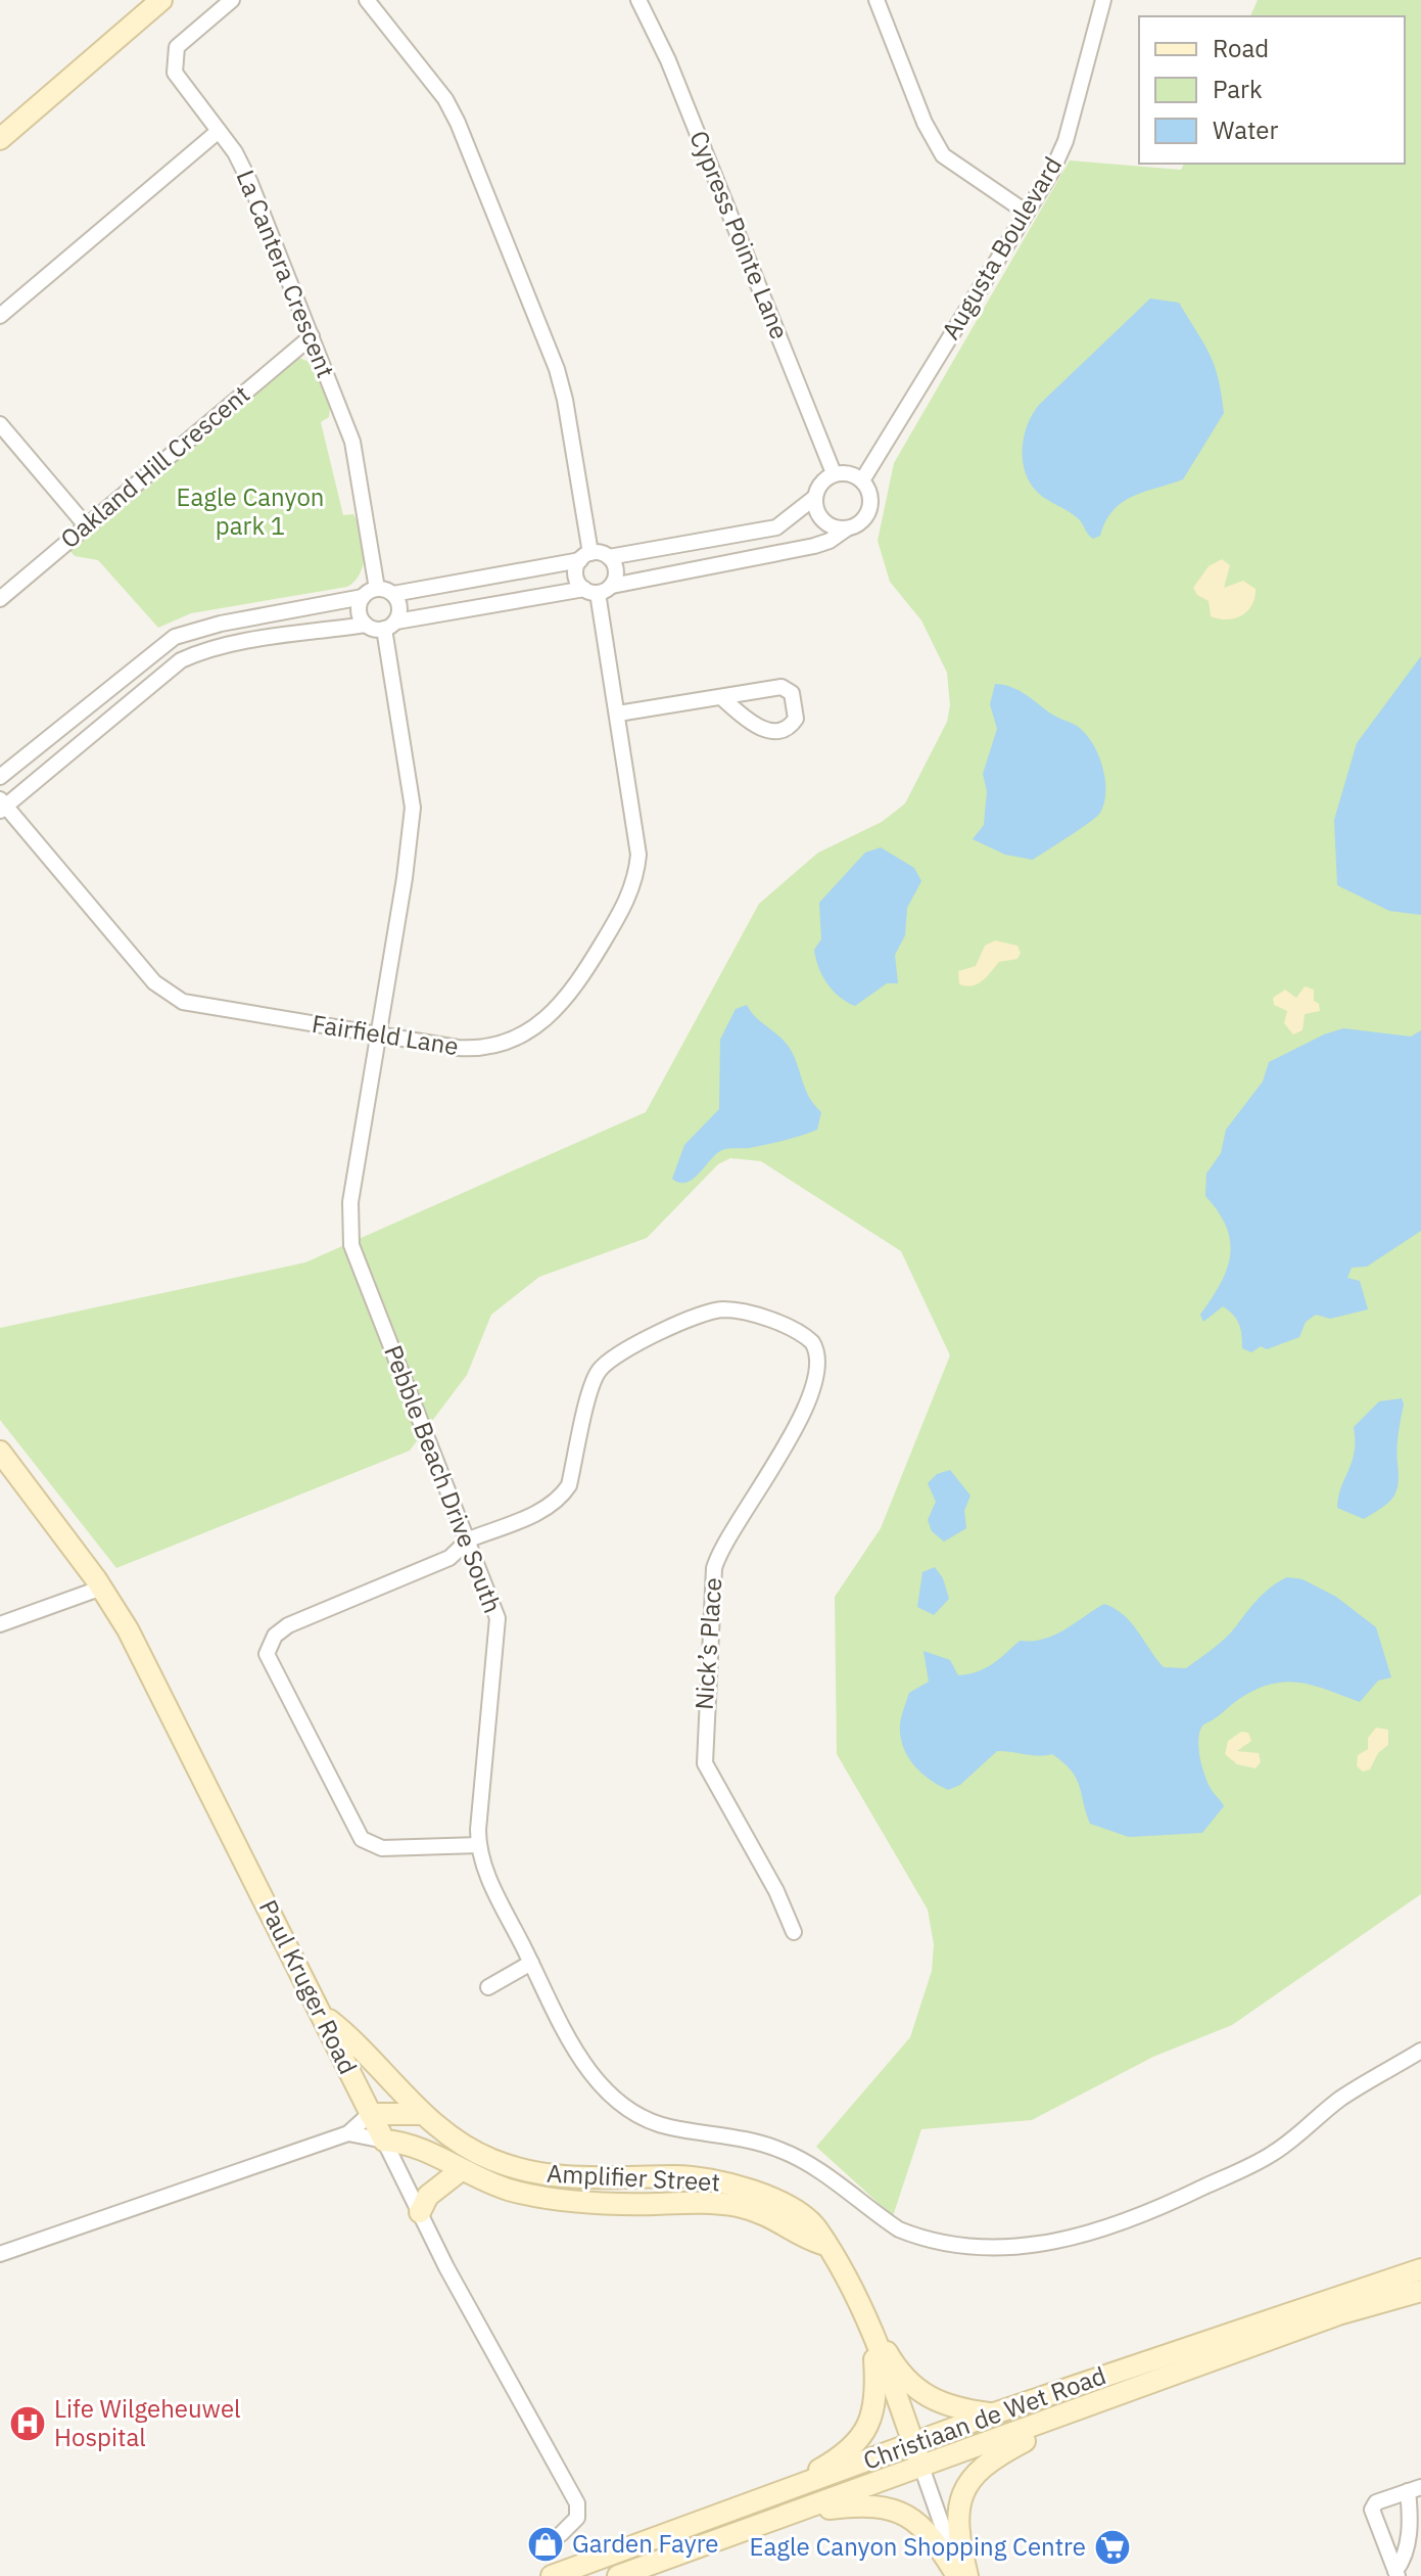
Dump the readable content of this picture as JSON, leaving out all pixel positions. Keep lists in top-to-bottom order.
{
  "streets": {
    "main road": ["Paul Kruger Road", "Amplifier Street", "Christiaan de Wet Road"],
    "street": [
      "Cypress Pointe Lane",
      "Augusta Boulevard",
      "La Cantera Crescent",
      "Oakland Hill Crescent",
      "Fairfield Lane",
      "Pebble Beach Drive South",
      "Nick’s Place"
    ]
  },
  "crossings": [
    ["Cypress Pointe Lane", "Augusta Boulevard"],
    ["La Cantera Crescent", "Oakland Hill Crescent"],
    ["La Cantera Crescent", "Pebble Beach Drive South"],
    ["Fairfield Lane", "Pebble Beach Drive South"],
    ["Pebble Beach Drive South", "Nick’s Place"],
    ["Paul Kruger Road", "Amplifier Street"],
    ["Amplifier Street", "Christiaan de Wet Road"]
  ],
  "parks": ["Eagle Canyon park 1"],
  "places": {
    "hospital": ["Life Wilgeheuwel Hospital"],
    "shop": ["Garden Fayre"],
    "supermarket": ["Eagle Canyon Shopping Centre"]
  },
  "legend": ["Road", "Park", "Water"]
}
